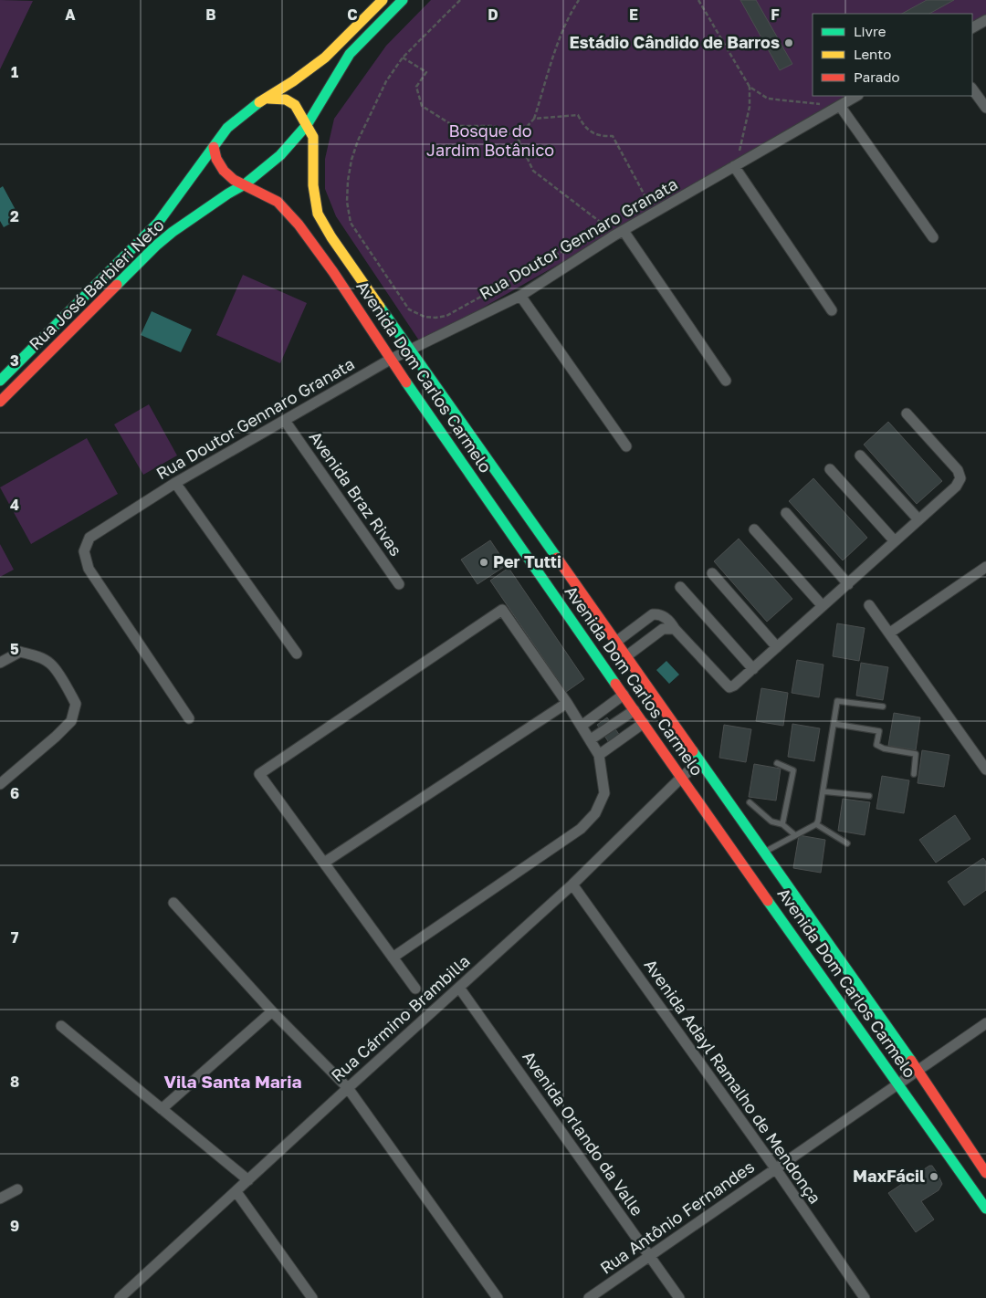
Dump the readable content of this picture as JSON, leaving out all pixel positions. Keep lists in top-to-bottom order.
{
  "streets": {
    "street": [
      "Rua Doutor Gennaro Granata",
      "Rua José Barbieri Neto",
      "Avenida Dom Carlos Carmelo",
      "Avenida Braz Rivas",
      "Rua Cármino Brambilla",
      "Avenida Adayl Ramalho de Mendonça",
      "Avenida Orlando da Valle",
      "Rua Antônio Fernandes"
    ]
  },
  "crossings": [
    ["Rua Doutor Gennaro Granata", "Avenida Dom Carlos Carmelo"],
    ["Rua Doutor Gennaro Granata", "Avenida Braz Rivas"],
    ["Rua José Barbieri Neto", "Avenida Dom Carlos Carmelo"],
    ["Avenida Dom Carlos Carmelo", "Rua Cármino Brambilla"],
    ["Avenida Dom Carlos Carmelo", "Rua Antônio Fernandes"],
    ["Rua Cármino Brambilla", "Avenida Adayl Ramalho de Mendonça"],
    ["Rua Cármino Brambilla", "Avenida Orlando da Valle"],
    ["Avenida Adayl Ramalho de Mendonça", "Rua Antônio Fernandes"],
    ["Avenida Orlando da Valle", "Rua Antônio Fernandes"]
  ],
  "districts": ["Vila Santa Maria"],
  "parks": ["Bosque do Jardim Botânico"],
  "places": ["Estádio Cândido de Barros", "Per Tutti", "MaxFácil"],
  "legend": ["Livre", "Lento", "Parado"],
  "grid": {
    "columns": [
      "A",
      "B",
      "C",
      "D",
      "E",
      "F"
    ],
    "rows": [
      "1",
      "2",
      "3",
      "4",
      "5",
      "6",
      "7",
      "8",
      "9"
    ]
  }
}
